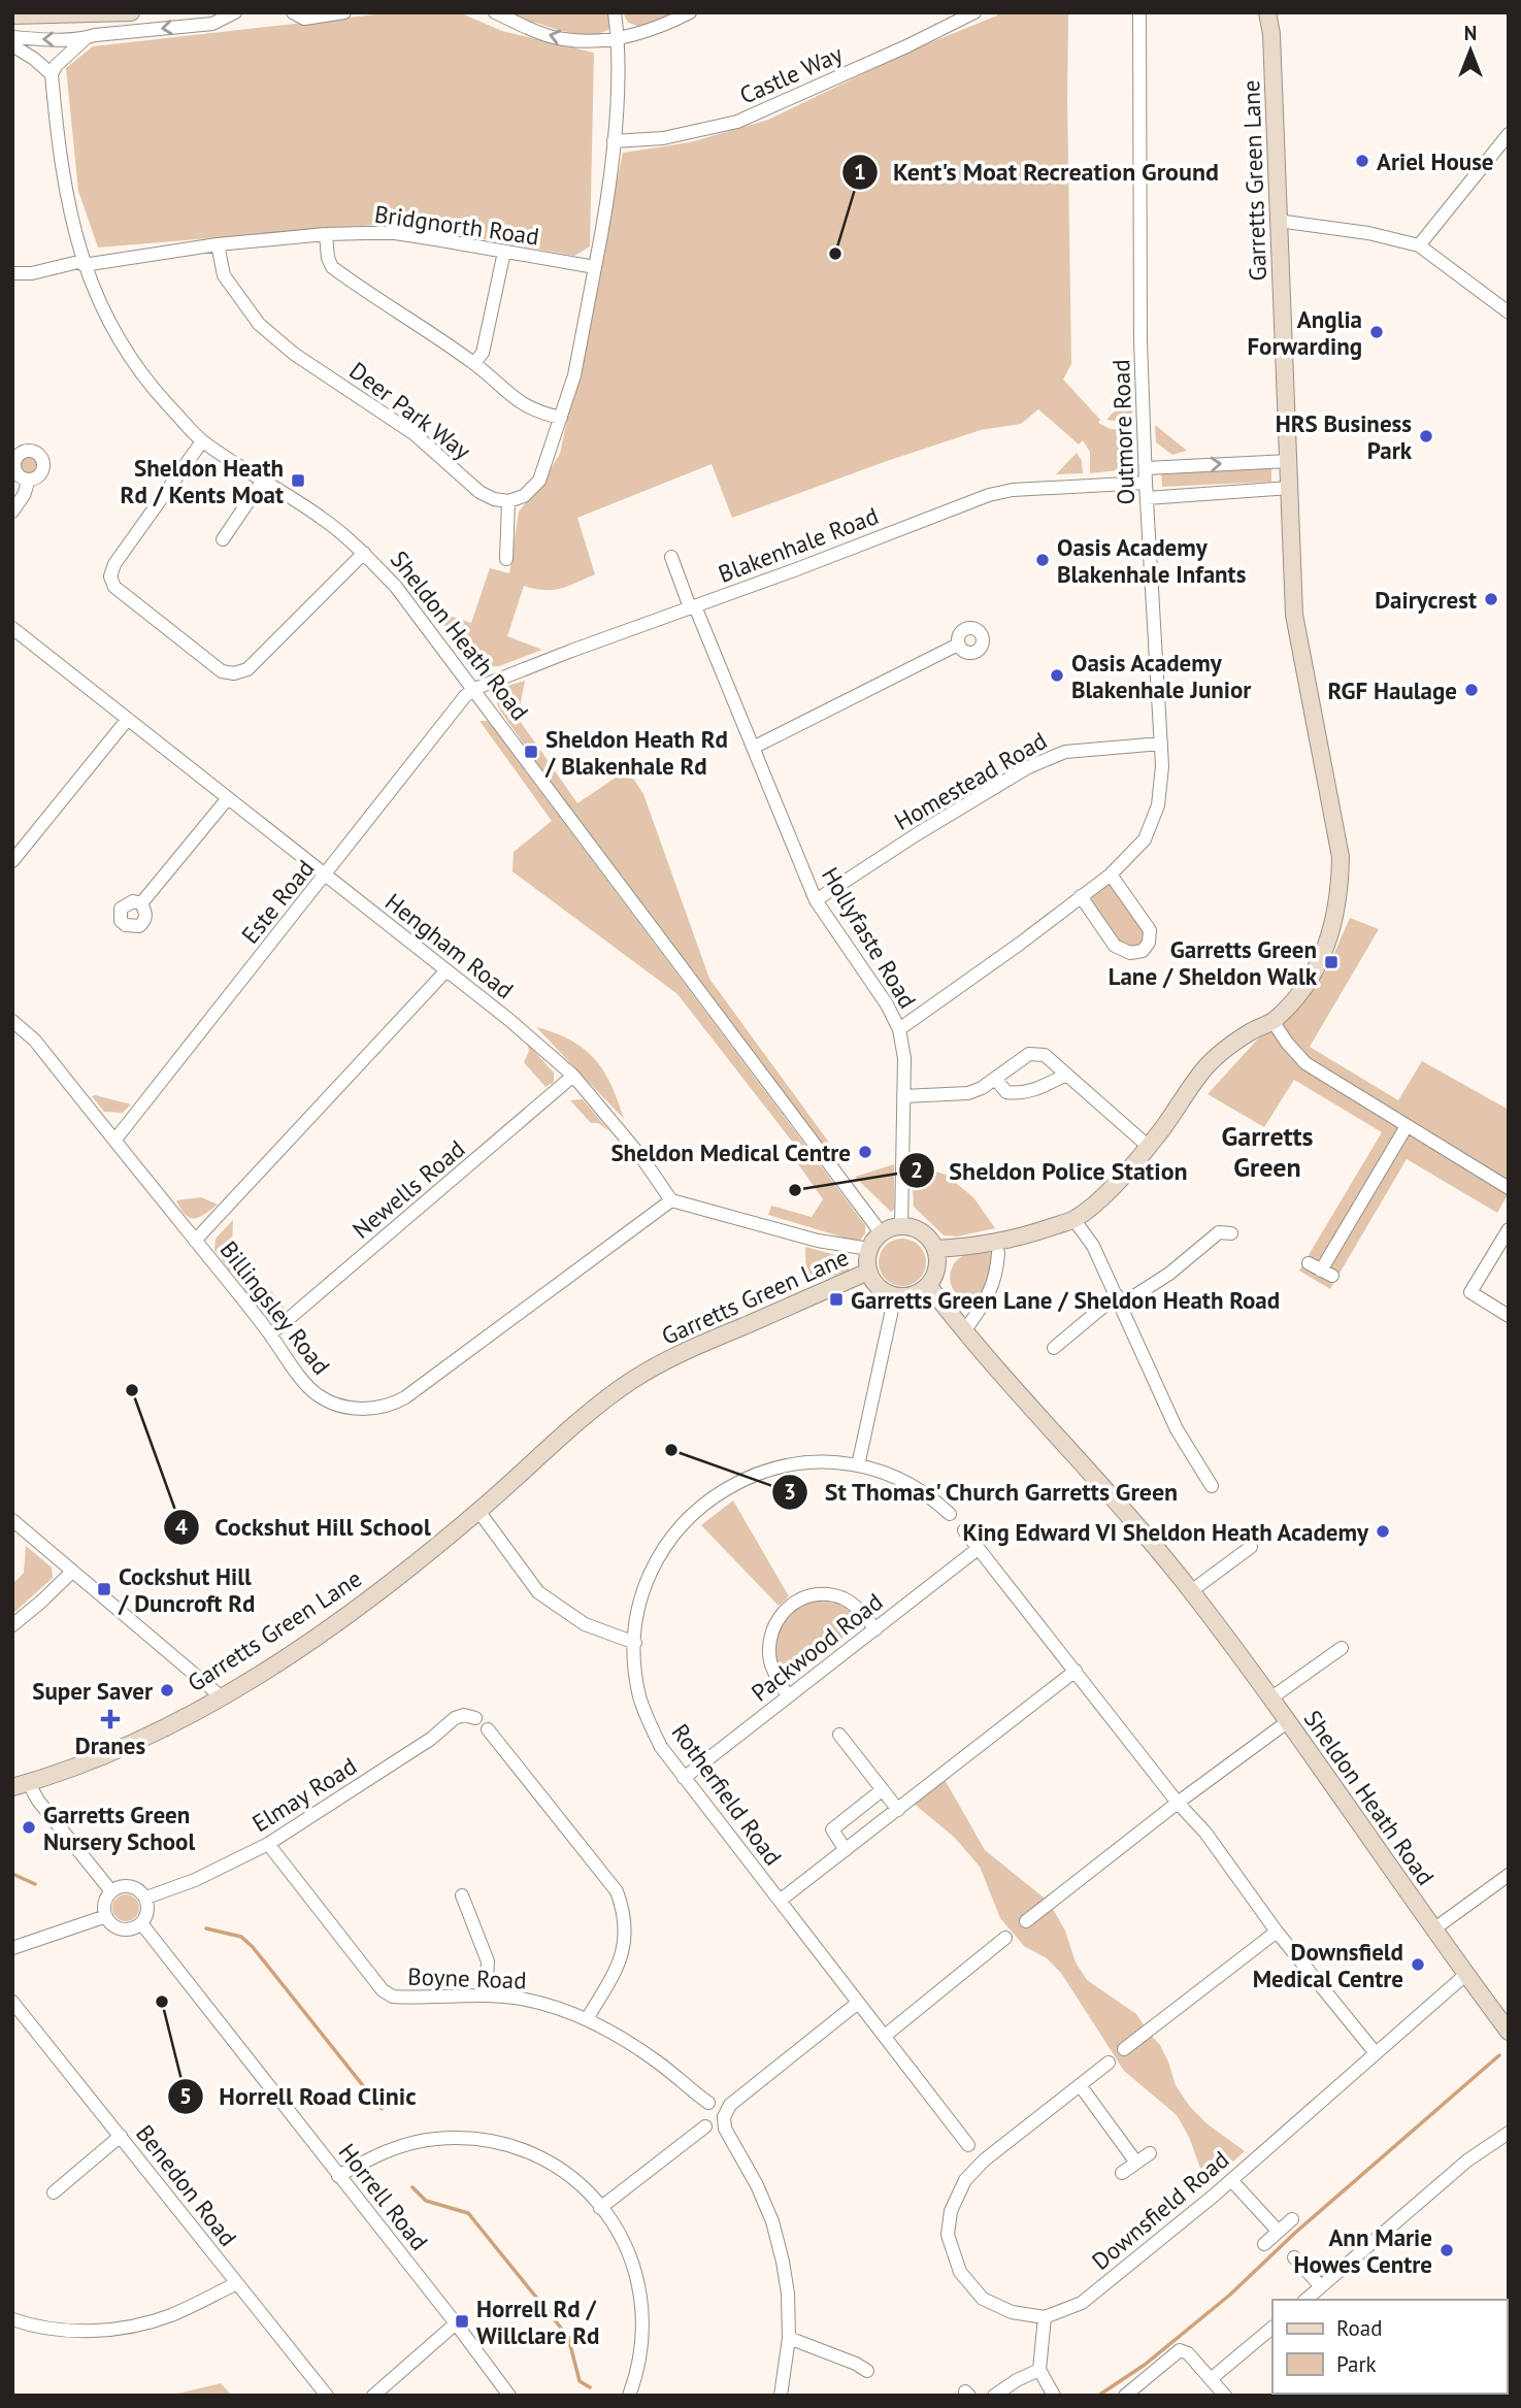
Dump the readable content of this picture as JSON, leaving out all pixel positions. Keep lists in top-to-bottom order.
{
  "streets": {
    "street": [
      "Castle Way",
      "Garretts Green Lane",
      "Bridgnorth Road",
      "Deer Park Way",
      "Outmore Road",
      "Blakenhale Road",
      "Sheldon Heath Road",
      "Homestead Road",
      "Este Road",
      "Hollyfaste Road",
      "Hengham Road",
      "Newells Road",
      "Billingsley Road",
      "Packwood Road",
      "Elmay Road",
      "Rotherfield Road",
      "Boyne Road",
      "Benedon Road",
      "Horrell Road",
      "Downsfield Road"
    ]
  },
  "crossings": [
    ["Garretts Green Lane", "Sheldon Heath Road"],
    ["Garretts Green Lane", "Hollyfaste Road"],
    ["Bridgnorth Road", "Deer Park Way"],
    ["Bridgnorth Road", "Sheldon Heath Road"],
    ["Outmore Road", "Blakenhale Road"],
    ["Outmore Road", "Homestead Road"],
    ["Outmore Road", "Hollyfaste Road"],
    ["Blakenhale Road", "Sheldon Heath Road"],
    ["Blakenhale Road", "Este Road"],
    ["Blakenhale Road", "Hollyfaste Road"],
    ["Sheldon Heath Road", "Este Road"],
    ["Sheldon Heath Road", "Hollyfaste Road"],
    ["Sheldon Heath Road", "Downsfield Road"],
    ["Homestead Road", "Hollyfaste Road"],
    ["Este Road", "Hengham Road"],
    ["Este Road", "Billingsley Road"],
    ["Hengham Road", "Newells Road"],
    ["Hengham Road", "Billingsley Road"],
    ["Newells Road", "Billingsley Road"],
    ["Packwood Road", "Rotherfield Road"],
    ["Elmay Road", "Boyne Road"],
    ["Elmay Road", "Horrell Road"]
  ],
  "districts": ["Garretts Green"],
  "places": {
    "other": [
      "Ariel House",
      "Kent's Moat Recreation Ground",
      "Anglia Forwarding",
      "HRS Business Park",
      "Oasis Academy Blakenhale Infants",
      "Dairycrest",
      "Oasis Academy Blakenhale Junior",
      "RGF Haulage",
      "Sheldon Medical Centre",
      "Sheldon Police Station",
      "Cockshut Hill School",
      "St Thomas' Church Garretts Green",
      "King Edward VI Sheldon Heath Academy",
      "Super Saver",
      "Garretts Green Nursery School",
      "Downsfield Medical Centre",
      "Horrell Road Clinic",
      "Ann Marie Howes Centre"
    ],
    "transit": [
      "Sheldon Heath Rd / Kents Moat",
      "Sheldon Heath Rd / Blakenhale Rd",
      "Garretts Green Lane / Sheldon Walk",
      "Garretts Green Lane / Sheldon Heath Road",
      "Cockshut Hill / Duncroft Rd",
      "Horrell Rd / Willclare Rd"
    ],
    "health": ["Dranes"]
  },
  "legend": ["Road", "Park"],
  "north": "top"
}
